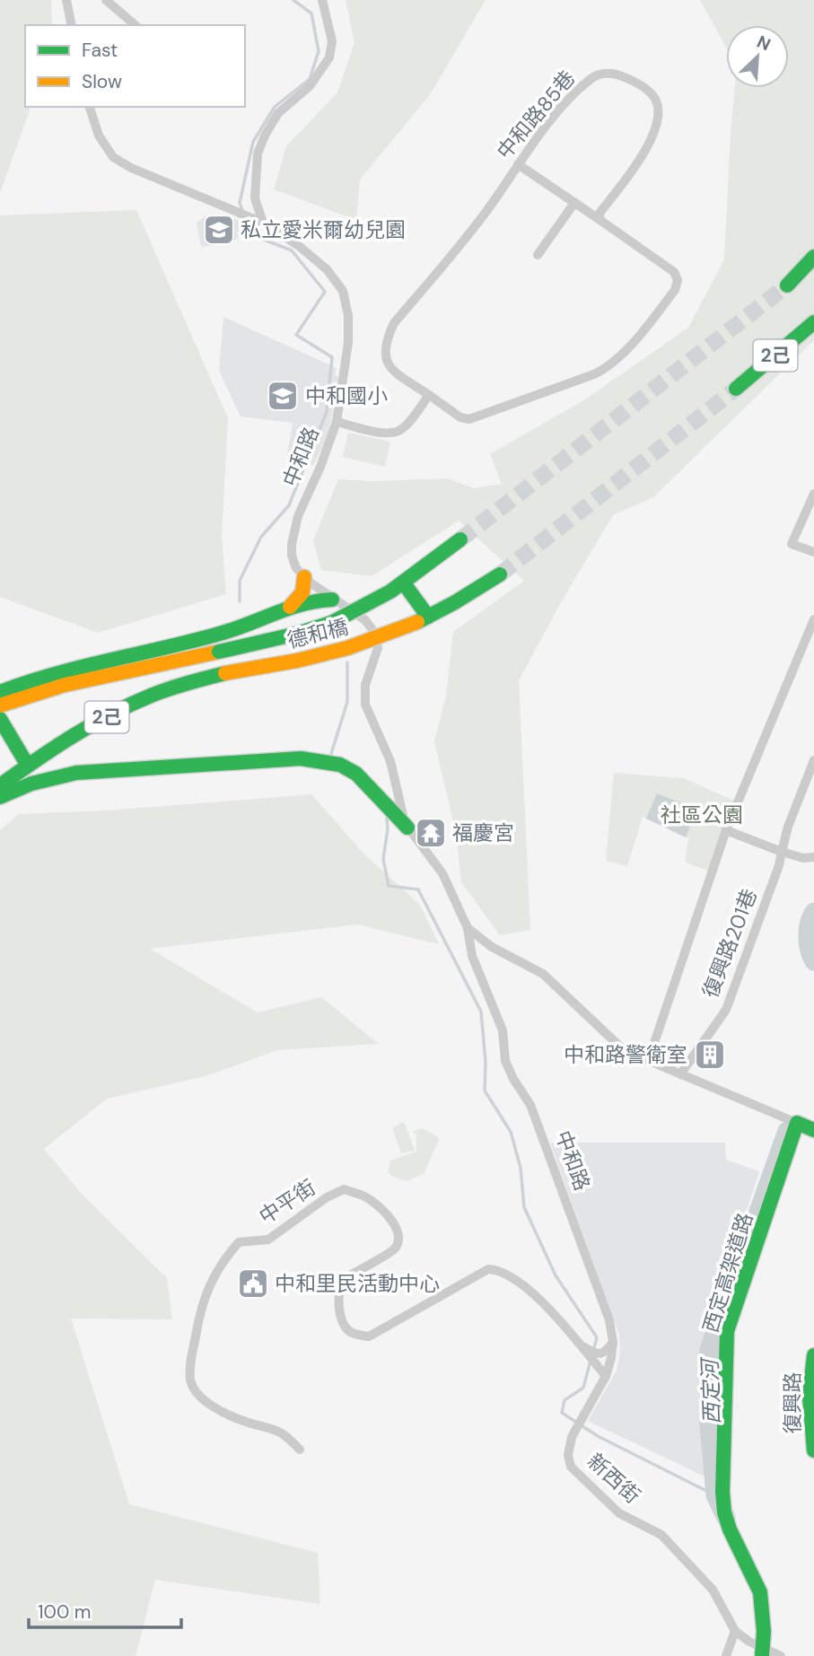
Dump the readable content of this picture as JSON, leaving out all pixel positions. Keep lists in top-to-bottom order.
{
  "streets": {
    "main road": [
      "2己",
      "中和路",
      "德和橋",
      "西定高架道路",
      "復興路"
    ],
    "street": [
      "中和路85巷",
      "復興路201巷",
      "中平街",
      "新西街"
    ]
  },
  "crossings": [
    ["2己", "德和橋"],
    ["中和路", "復興路201巷"],
    ["中和路", "中平街"],
    ["中和路", "西定高架道路"],
    ["中和路", "新西街"],
    ["西定高架道路", "新西街"]
  ],
  "water": ["西定河"],
  "parks": ["社區公園"],
  "places": {
    "school or university": ["私立愛米爾幼兒園", "中和國小"],
    "temple": ["福慶宮"],
    "building": ["中和路警衛室"],
    "public building": ["中和里民活動中心"]
  },
  "legend": ["Fast", "Slow"],
  "scale_bar": "100 m",
  "north": "top right"
}
